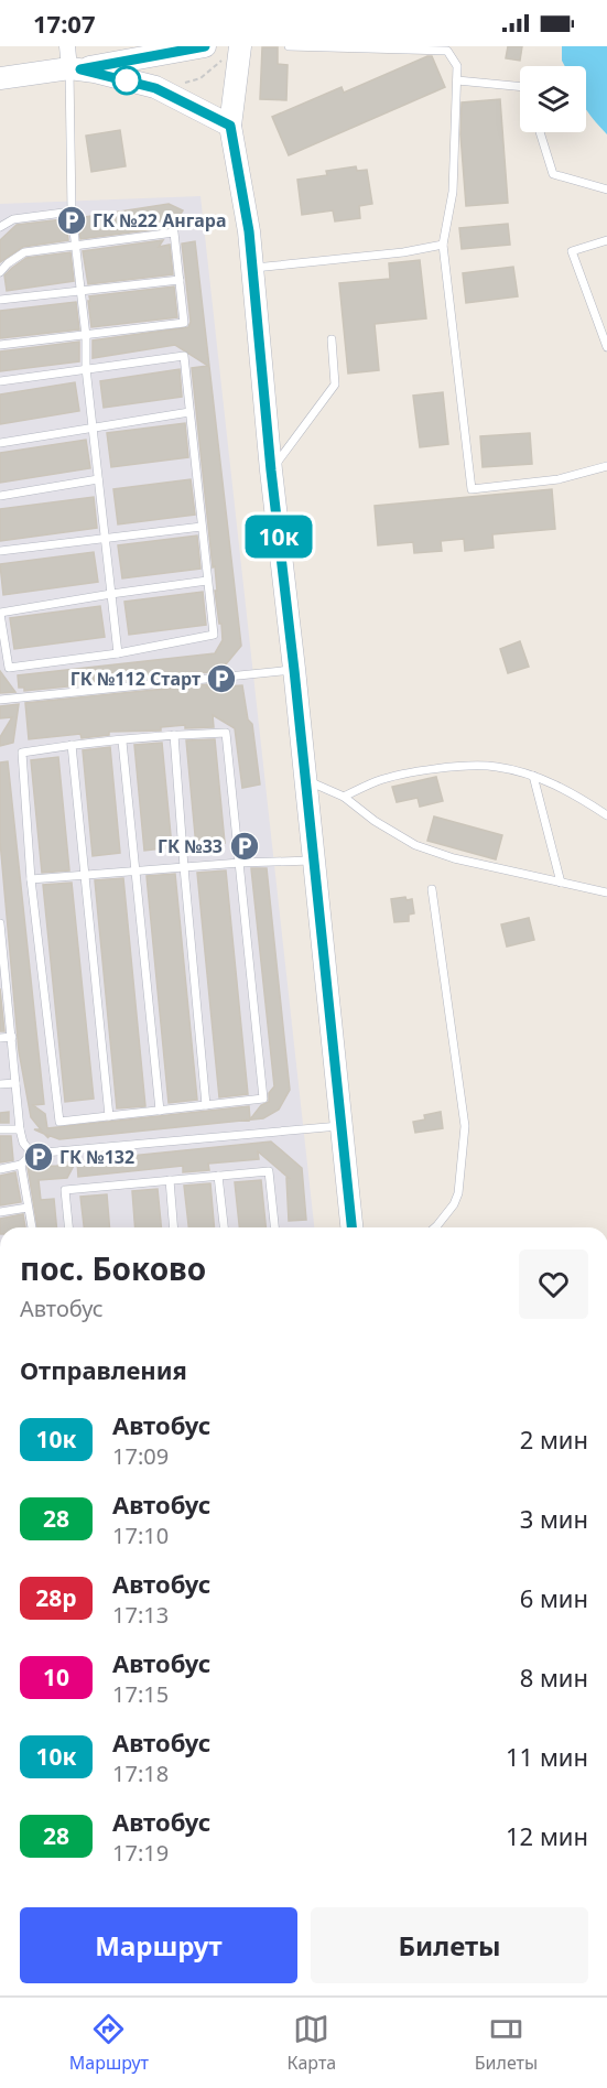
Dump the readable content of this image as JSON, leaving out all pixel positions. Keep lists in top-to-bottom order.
{
  "places": {
    "parking": [
      "ГК №22 Ангара",
      "ГК №112 Старт",
      "ГК №33",
      "ГК №132"
    ]
  },
  "lines": ["bus line 10к"],
  "page": {
    "status": "17:07",
    "on_map": "10к",
    "heading": [
      ["пос. Боково", "Автобус"],
      "Отправления"
    ],
    "list": [
      {
        "mark": "10к",
        "name": "Автобус",
        "note": "17:09",
        "value": "2 мин"
      },
      {
        "mark": "28",
        "name": "Автобус",
        "note": "17:10",
        "value": "3 мин"
      },
      {
        "mark": "28р",
        "name": "Автобус",
        "note": "17:13",
        "value": "6 мин"
      },
      {
        "mark": "10",
        "name": "Автобус",
        "note": "17:15",
        "value": "8 мин"
      },
      {
        "mark": "10к",
        "name": "Автобус",
        "note": "17:18",
        "value": "11 мин"
      },
      {
        "mark": "28",
        "name": "Автобус",
        "note": "17:19",
        "value": "12 мин"
      }
    ],
    "buttons": ["Маршрут", "Билеты"],
    "tabs": ["Маршрут", "Карта", "Билеты"]
  }
}
